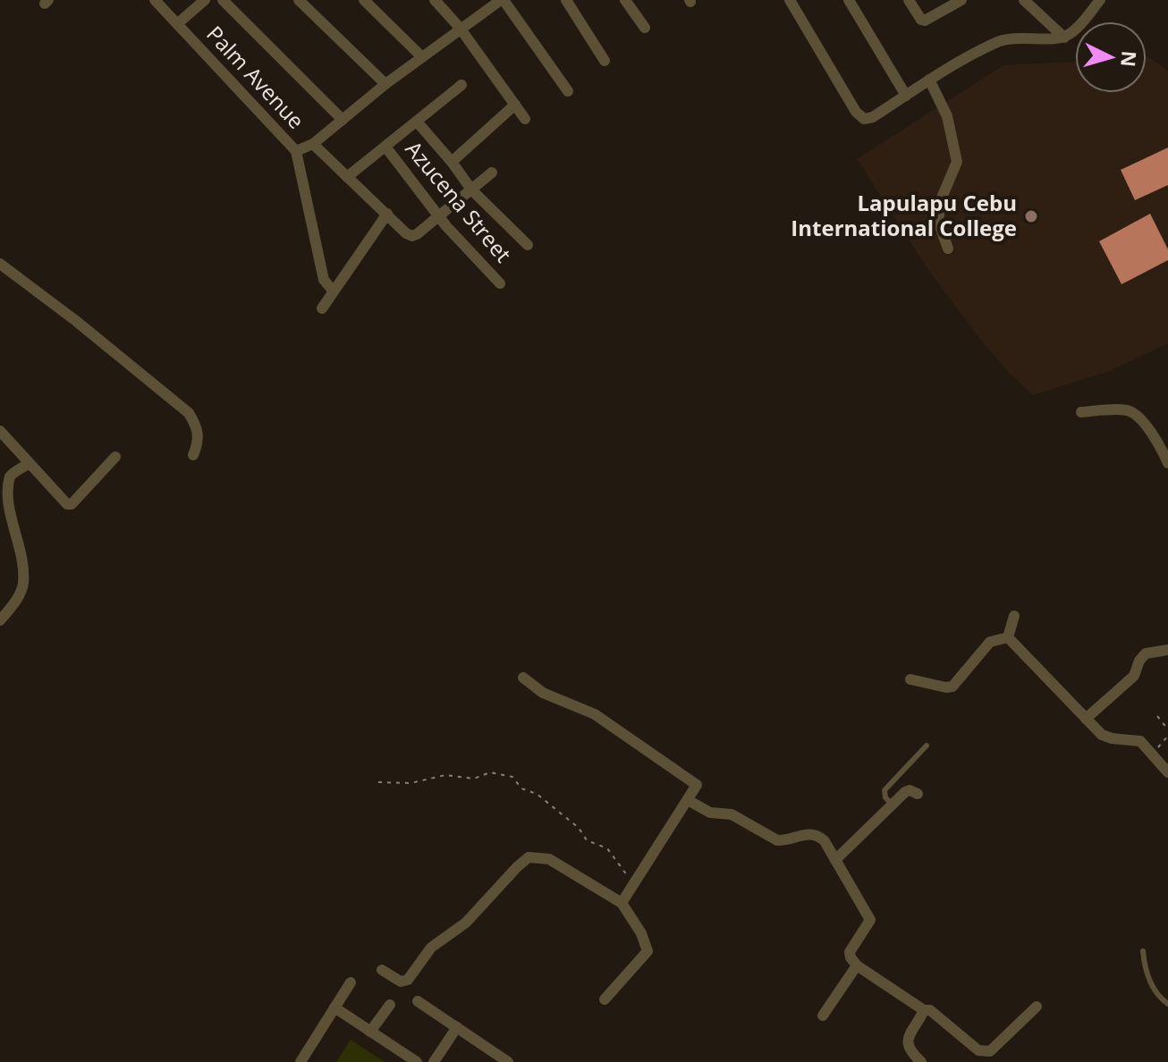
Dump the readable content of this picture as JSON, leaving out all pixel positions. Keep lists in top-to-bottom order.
{
  "streets": {
    "street": ["Palm Avenue", "Azucena Street"]
  },
  "places": ["Lapulapu Cebu International College"],
  "north": "right"
}
